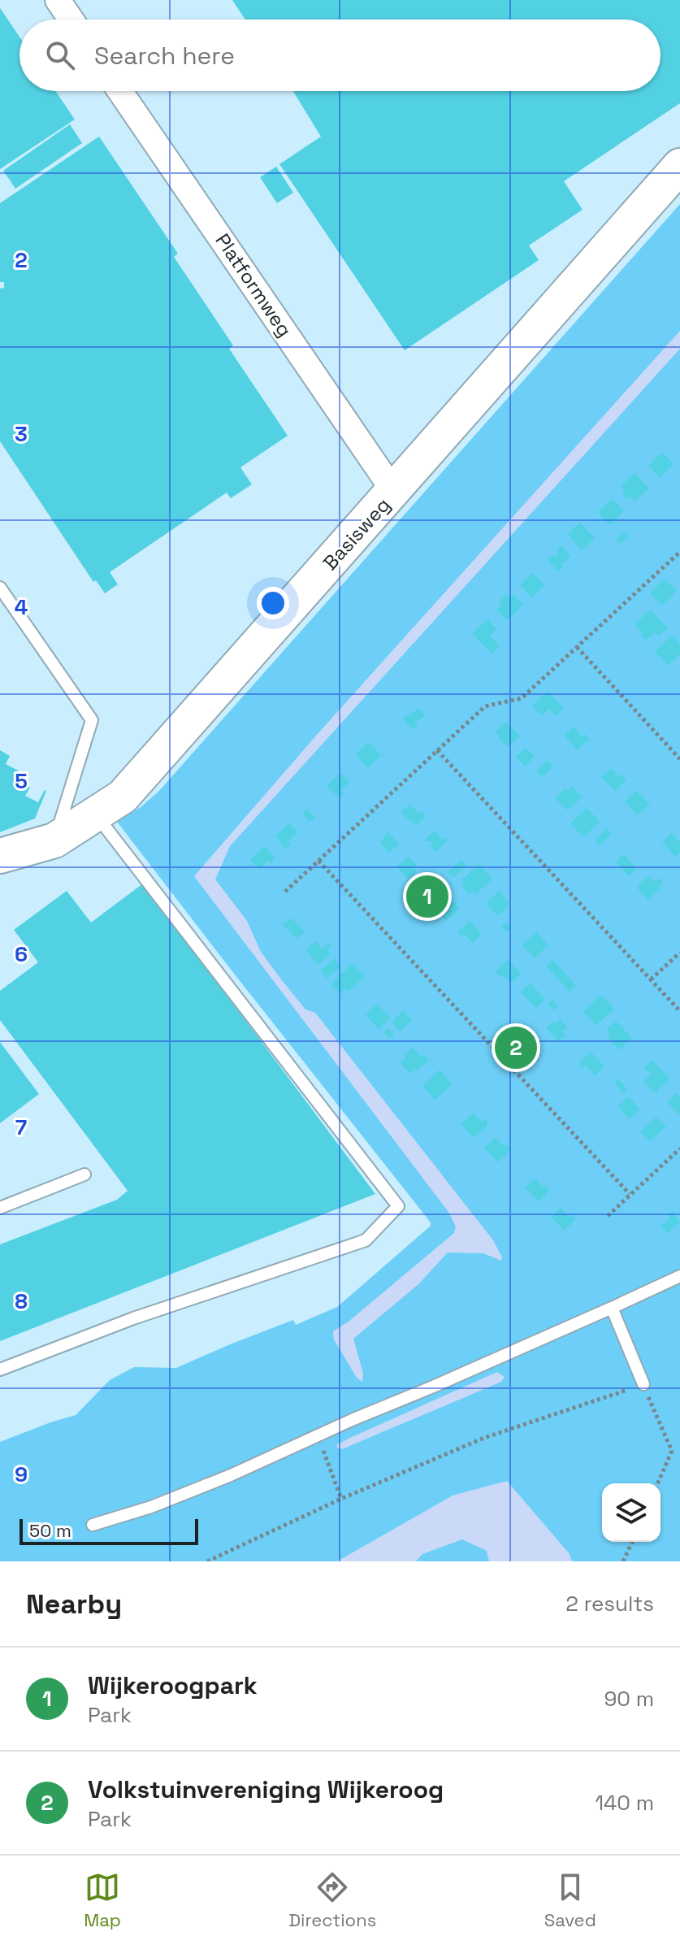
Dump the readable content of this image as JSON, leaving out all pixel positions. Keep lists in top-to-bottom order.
{
  "streets": {
    "street": ["Platformweg", "Basisweg"]
  },
  "crossings": [
    ["Platformweg", "Basisweg"]
  ],
  "scale_bar": "50 m",
  "page": {
    "search": "Search here",
    "pins": ["1", "2"],
    "scale": "50 m",
    "heading": ["Nearby", "2 results"],
    "list": [
      {
        "mark": "1",
        "name": "Wijkeroogpark",
        "note": "Park",
        "value": "90 m"
      },
      {
        "mark": "2",
        "name": "Volkstuinvereniging Wijkeroog",
        "note": "Park",
        "value": "140 m"
      }
    ],
    "nav": ["Map", "Directions", "Saved"]
  },
  "grid": {
    "rows": [
      "2",
      "3",
      "4",
      "5",
      "6",
      "7",
      "8",
      "9"
    ]
  }
}
